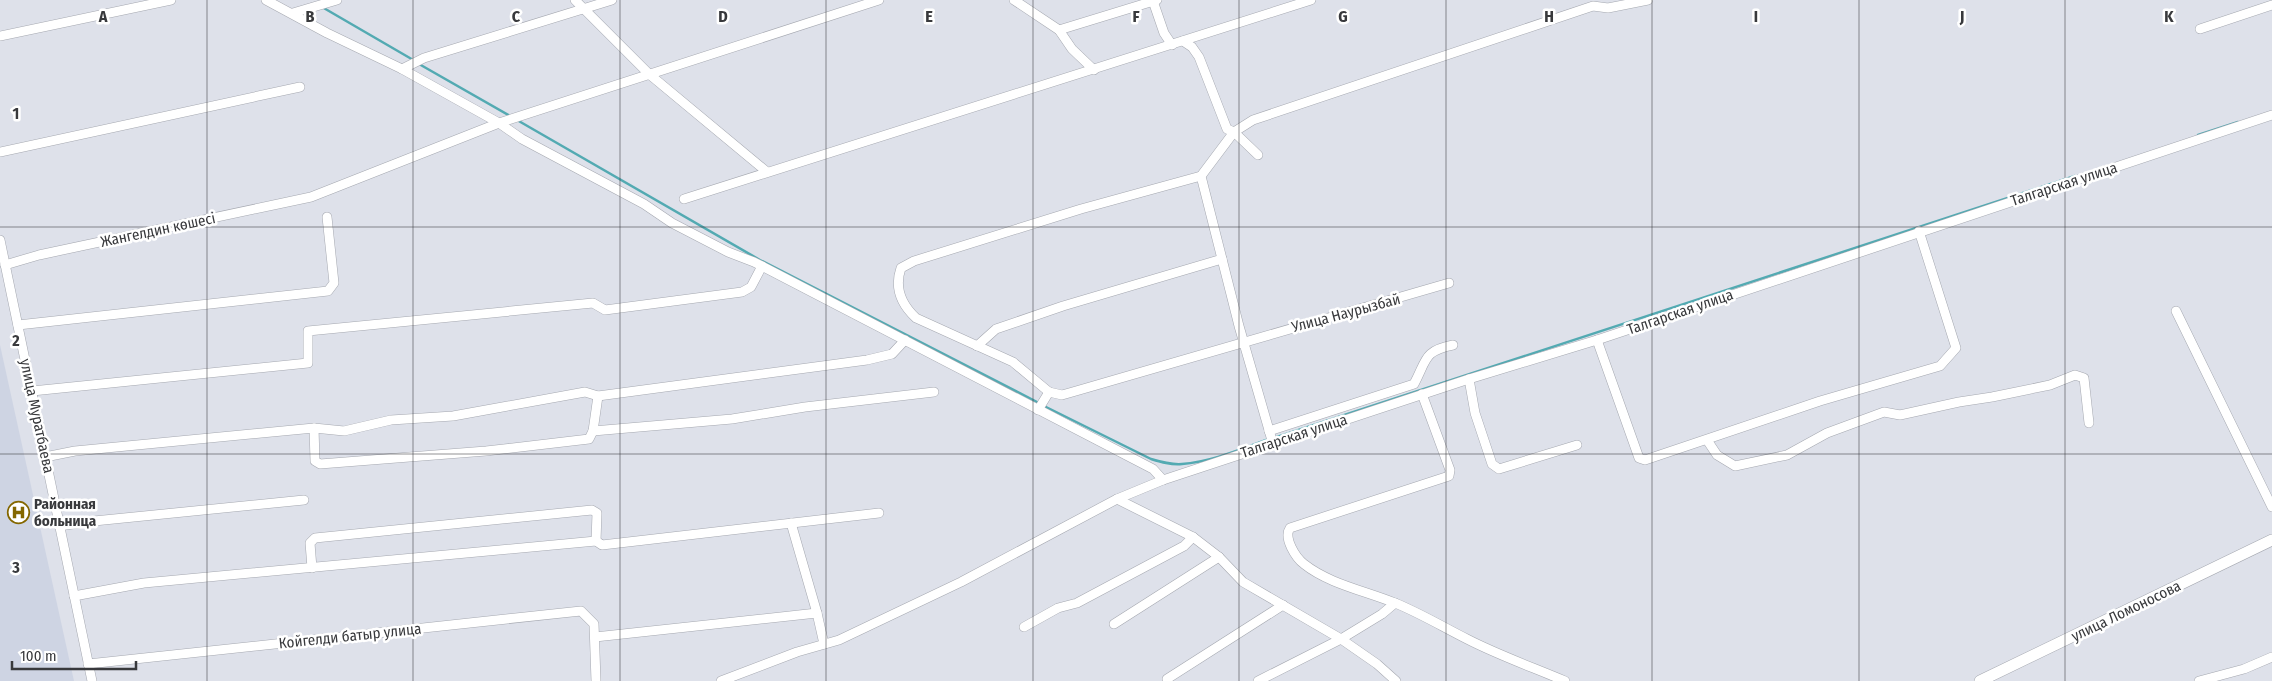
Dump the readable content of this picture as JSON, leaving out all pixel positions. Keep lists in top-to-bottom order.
{
  "streets": {
    "main road": ["улица Ломоносова"],
    "street": [
      "Талгарская улица",
      "Жангелдин көшесі",
      "Улица Наурызбай",
      "улица Муратбаева",
      "Койгелди батыр улица"
    ]
  },
  "crossings": [
    ["Жангелдин көшесі", "улица Муратбаева"],
    ["улица Муратбаева", "Койгелди батыр улица"]
  ],
  "places": {
    "hospital": ["Районная больница"]
  },
  "scale_bar": "100 m",
  "grid": {
    "columns": [
      "A",
      "B",
      "C",
      "D",
      "E",
      "F",
      "G",
      "H",
      "I",
      "J",
      "K"
    ],
    "rows": ["1", "2", "3"]
  }
}
